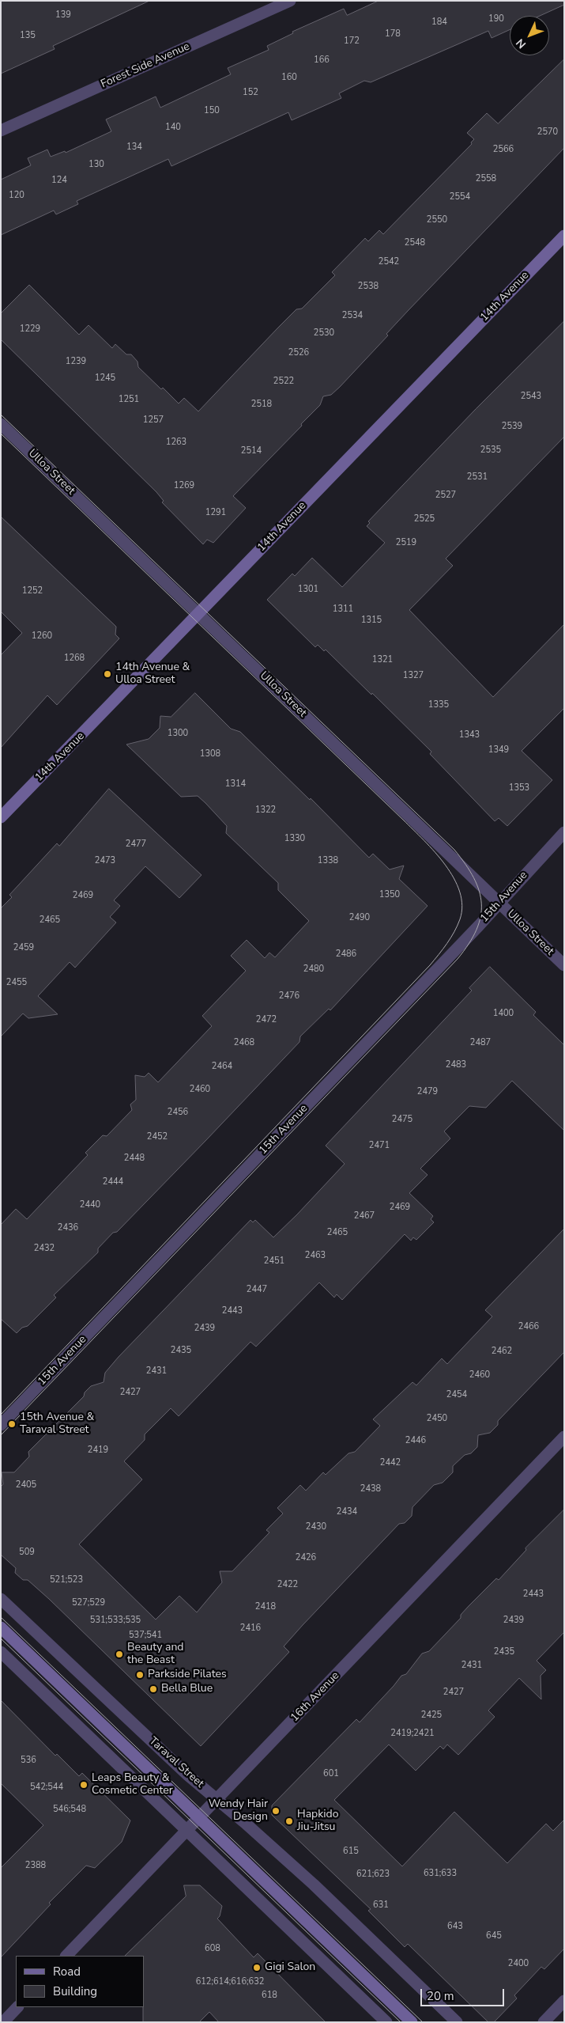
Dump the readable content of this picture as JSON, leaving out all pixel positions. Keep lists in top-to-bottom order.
{
  "streets": {
    "street": [
      "Forest Side Avenue",
      "14th Avenue",
      "Ulloa Street",
      "15th Avenue",
      "16th Avenue",
      "Taraval Street"
    ]
  },
  "crossings": [
    ["14th Avenue", "Ulloa Street"],
    ["Ulloa Street", "15th Avenue"],
    ["16th Avenue", "Taraval Street"]
  ],
  "places": [
    "14th Avenue & Ulloa Street",
    "15th Avenue & Taraval Street",
    "Beauty and the Beast",
    "Parkside Pilates",
    "Bella Blue",
    "Leaps Beauty & Cosmetic Center",
    "Wendy Hair Design",
    "Hapkido Jiu-Jitsu",
    "Gigi Salon"
  ],
  "house_numbers": [
    "139",
    "190",
    "184",
    "178",
    "135",
    "172",
    "166",
    "160",
    "152",
    "150",
    "140",
    "2570",
    "134",
    "2566",
    "130",
    "2558",
    "124",
    "120",
    "2554",
    "2550",
    "2548",
    "2542",
    "2538",
    "2534",
    "1229",
    "2530",
    "2526",
    "1239",
    "1245",
    "2522",
    "2543",
    "1251",
    "2518",
    "1257",
    "2539",
    "1263",
    "2535",
    "2514",
    "2531",
    "1269",
    "2527",
    "1291",
    "2525",
    "2519",
    "1301",
    "1252",
    "1311",
    "1315",
    "1260",
    "1268",
    "1321",
    "1327",
    "1335",
    "1300",
    "1343",
    "1349",
    "1308",
    "1314",
    "1353",
    "1322",
    "1330",
    "2477",
    "2473",
    "1338",
    "1350",
    "2469",
    "2490",
    "2465",
    "2459",
    "2486",
    "2480",
    "2455",
    "2476",
    "1400",
    "2472",
    "2468",
    "2487",
    "2483",
    "2464",
    "2460",
    "2479",
    "2456",
    "2475",
    "2452",
    "2471",
    "2448",
    "2444",
    "2440",
    "2469",
    "2467",
    "2436",
    "2465",
    "2432",
    "2463",
    "2451",
    "2447",
    "2443",
    "2466",
    "2439",
    "2435",
    "2462",
    "2431",
    "2460",
    "2427",
    "2454",
    "2450",
    "2446",
    "2419",
    "2442",
    "2405",
    "2438",
    "2434",
    "2430",
    "509",
    "2426",
    "521;523",
    "2422",
    "2443",
    "527;529",
    "2418",
    "531;533;535",
    "2439",
    "2416",
    "537;541",
    "2435",
    "2431",
    "2427",
    "2425",
    "2419;2421",
    "536",
    "601",
    "542;544",
    "546;548",
    "615",
    "2388",
    "631;633",
    "621;623",
    "631",
    "643",
    "645",
    "608",
    "2400",
    "612;614;616;632",
    "618"
  ],
  "legend": ["Road", "Building"],
  "scale_bar": "20 m",
  "north": "bottom left"
}
